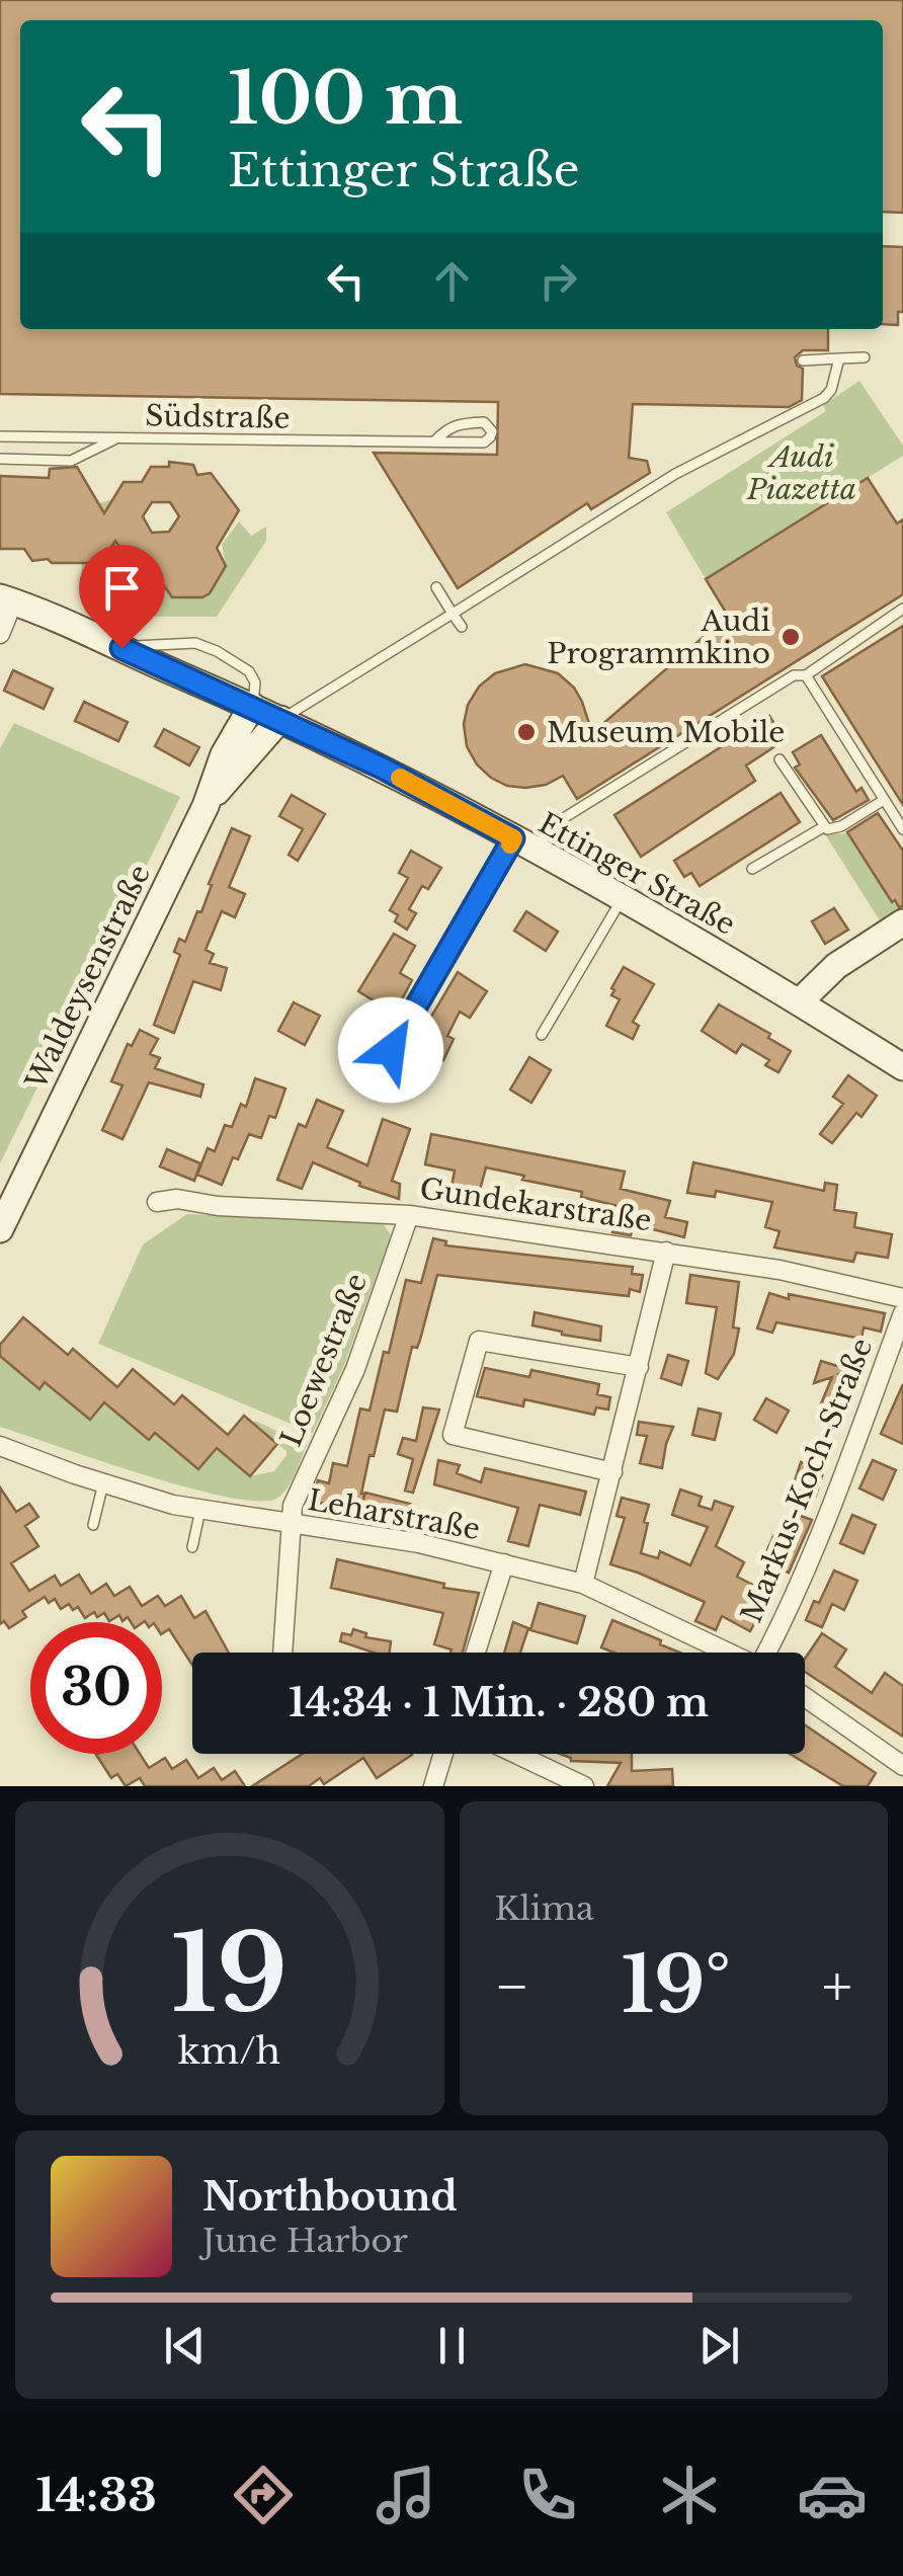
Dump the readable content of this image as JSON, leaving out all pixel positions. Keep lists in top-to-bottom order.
{
  "streets": {
    "main road": ["Ettinger Straße", "Waldeysenstraße"],
    "street": [
      "Gundekarstraße",
      "Loewestraße",
      "Markus-Koch-Straße",
      "Leharstraße"
    ],
    "lane": ["Südstraße"]
  },
  "crossings": [
    ["Ettinger Straße", "Waldeysenstraße"],
    ["Gundekarstraße", "Loewestraße"],
    ["Loewestraße", "Leharstraße"]
  ],
  "parks": ["Audi Piazetta"],
  "places": ["Audi Programmkino", "Museum Mobile"],
  "page": {
    "turn": ["100 m", "Ettinger Straße"],
    "limit": "30",
    "trip": "14:34 · 1 Min. · 280 m",
    "tile": "Klima",
    "heat": ["−", "19°", "+"],
    "song": ["Northbound", "June Harbor"],
    "tabs": "14:33",
    "gauge": ["19", "km/h"]
  }
}
